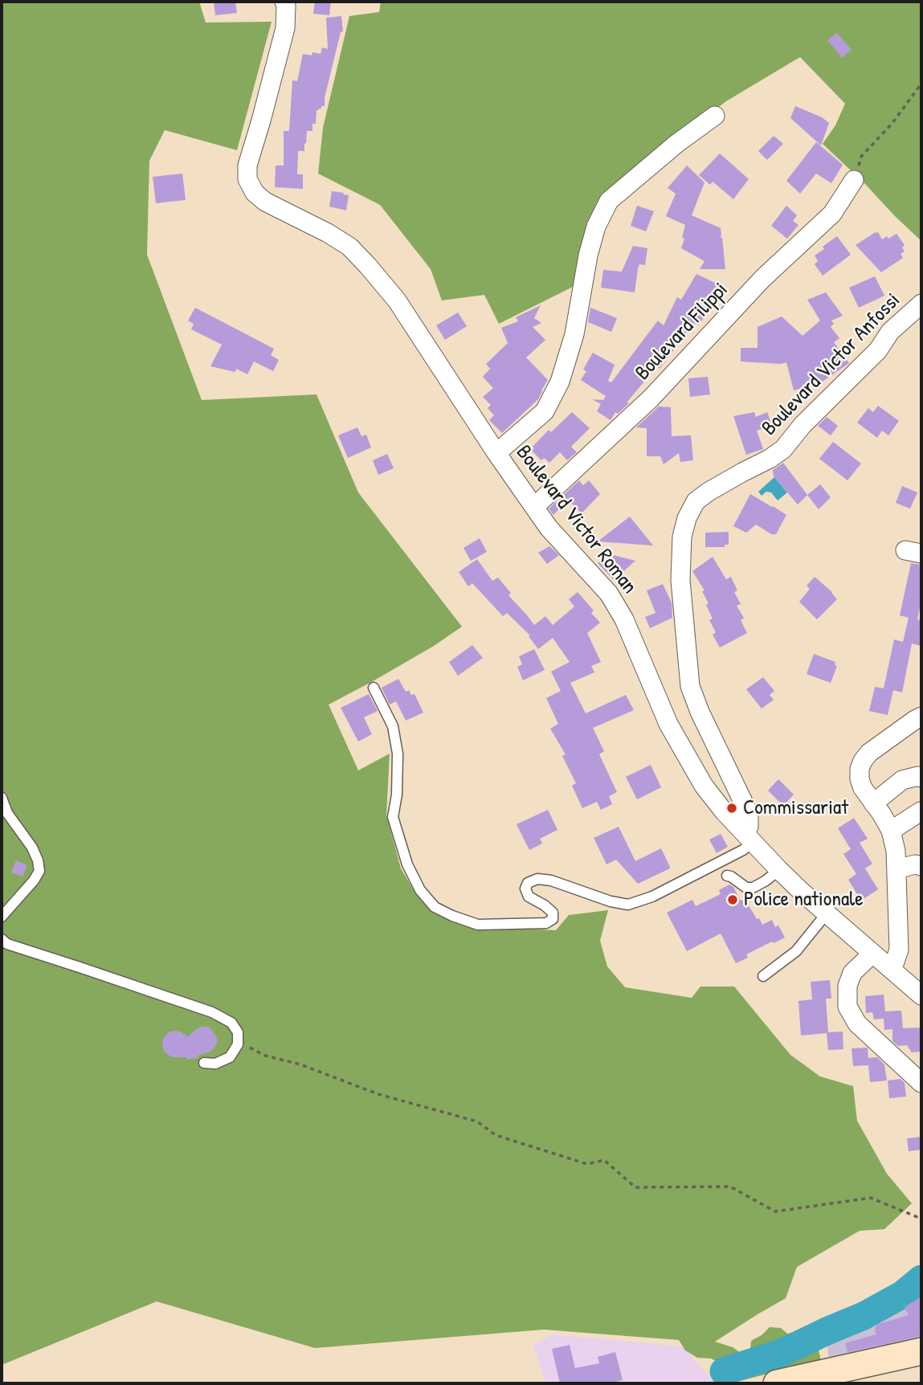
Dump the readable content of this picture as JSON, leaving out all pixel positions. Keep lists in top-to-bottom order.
{
  "streets": {
    "street": ["Boulevard Filippi", "Boulevard Victor Anfossi", "Boulevard Victor Roman"]
  },
  "crossings": [
    ["Boulevard Filippi", "Boulevard Victor Roman"],
    ["Boulevard Victor Anfossi", "Boulevard Victor Roman"]
  ],
  "places": ["Commissariat", "Police nationale"]
}
